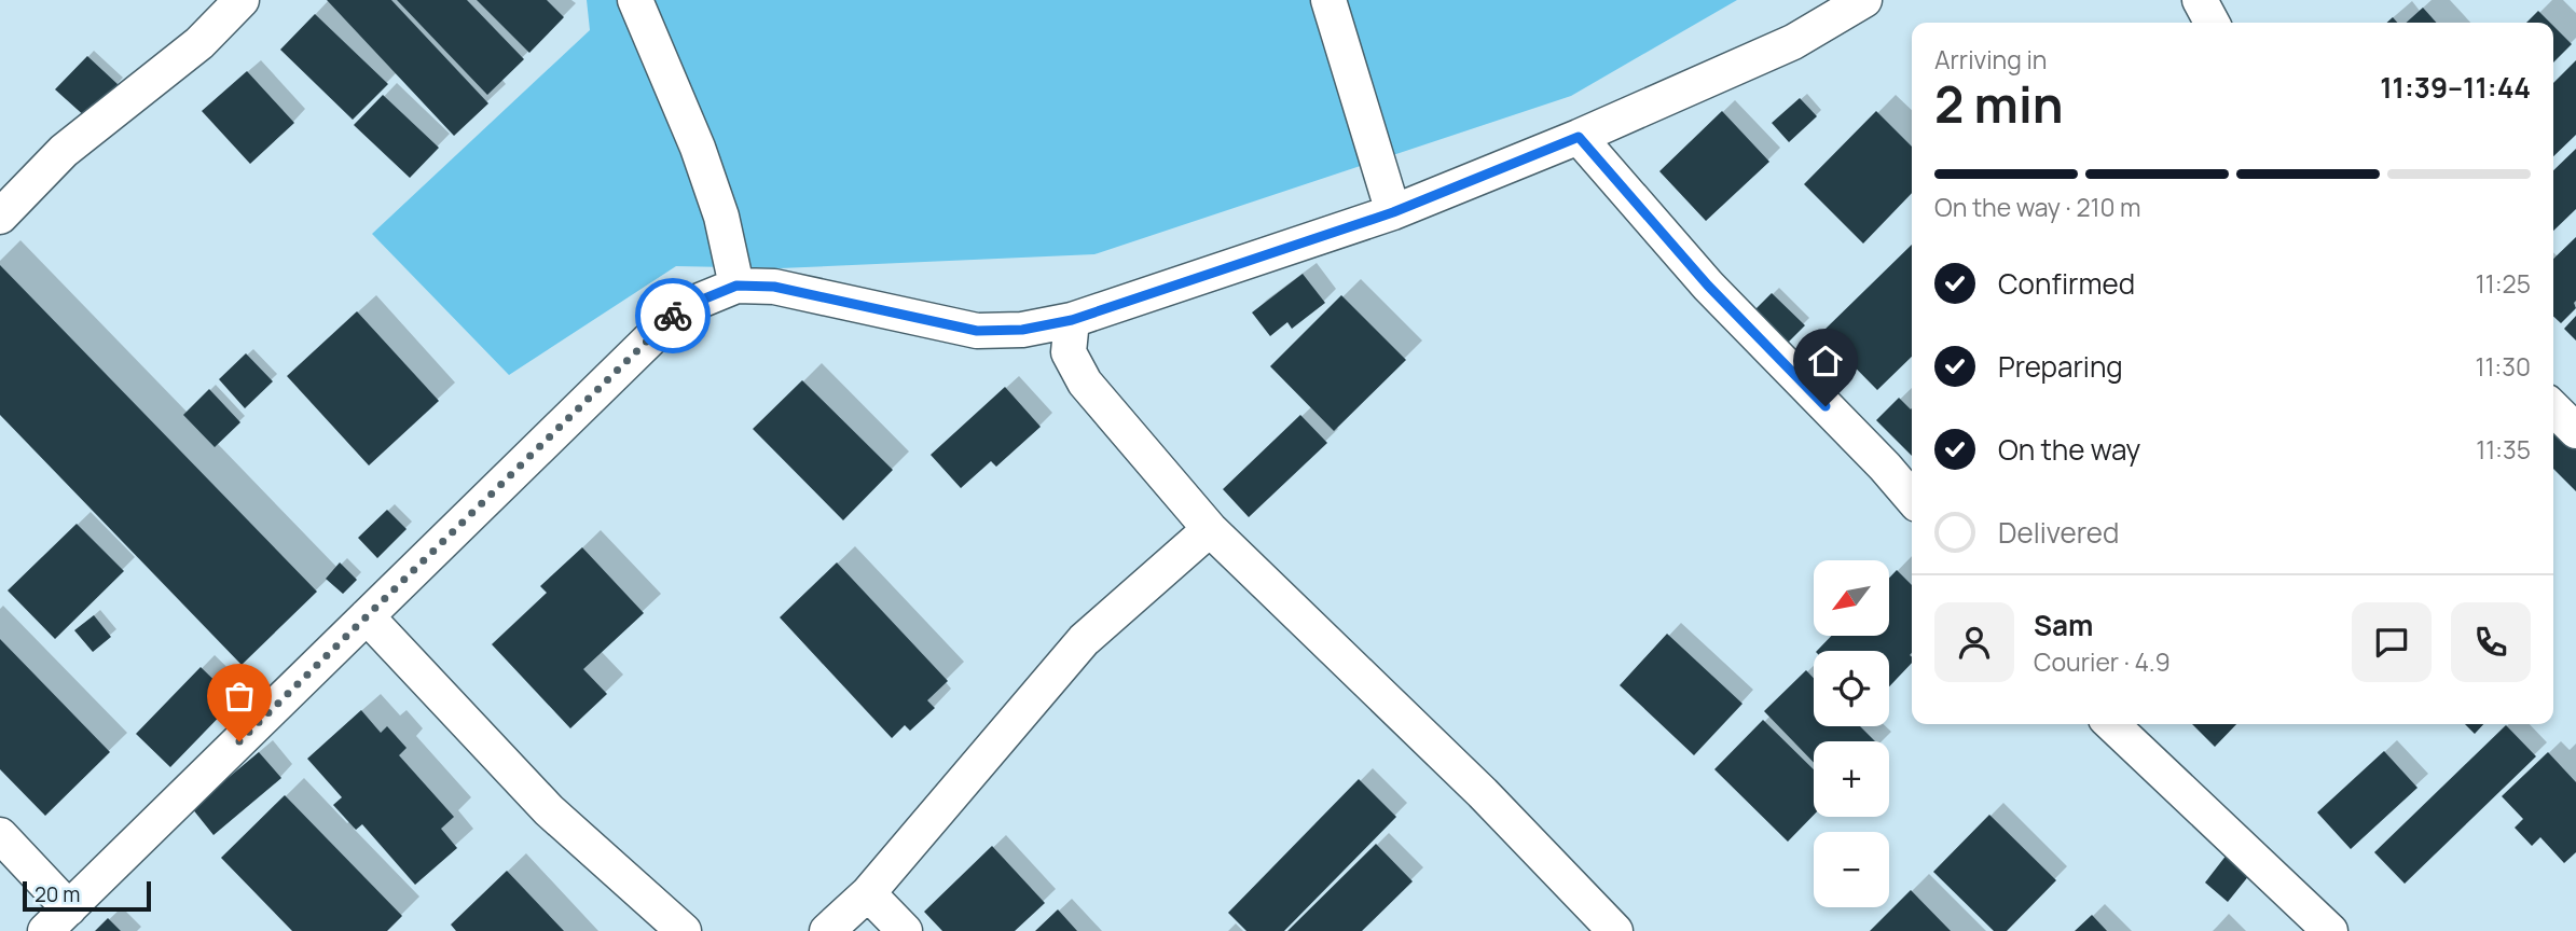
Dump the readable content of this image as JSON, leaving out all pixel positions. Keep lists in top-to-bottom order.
{
  "scale_bar": "20 m",
  "north": "bottom left",
  "page": {
    "heading": ["2 min", "Arriving in", "11:39–11:44"],
    "panel": ["Sam", "Courier · 4.9"],
    "bar": "On the way · 210 m",
    "list": [
      ["Confirmed", "11:25"],
      ["Preparing", "11:30"],
      ["On the way", "11:35"],
      "Delivered"
    ],
    "map_buttons": ["+", "−"],
    "scale": "20 m"
  }
}
